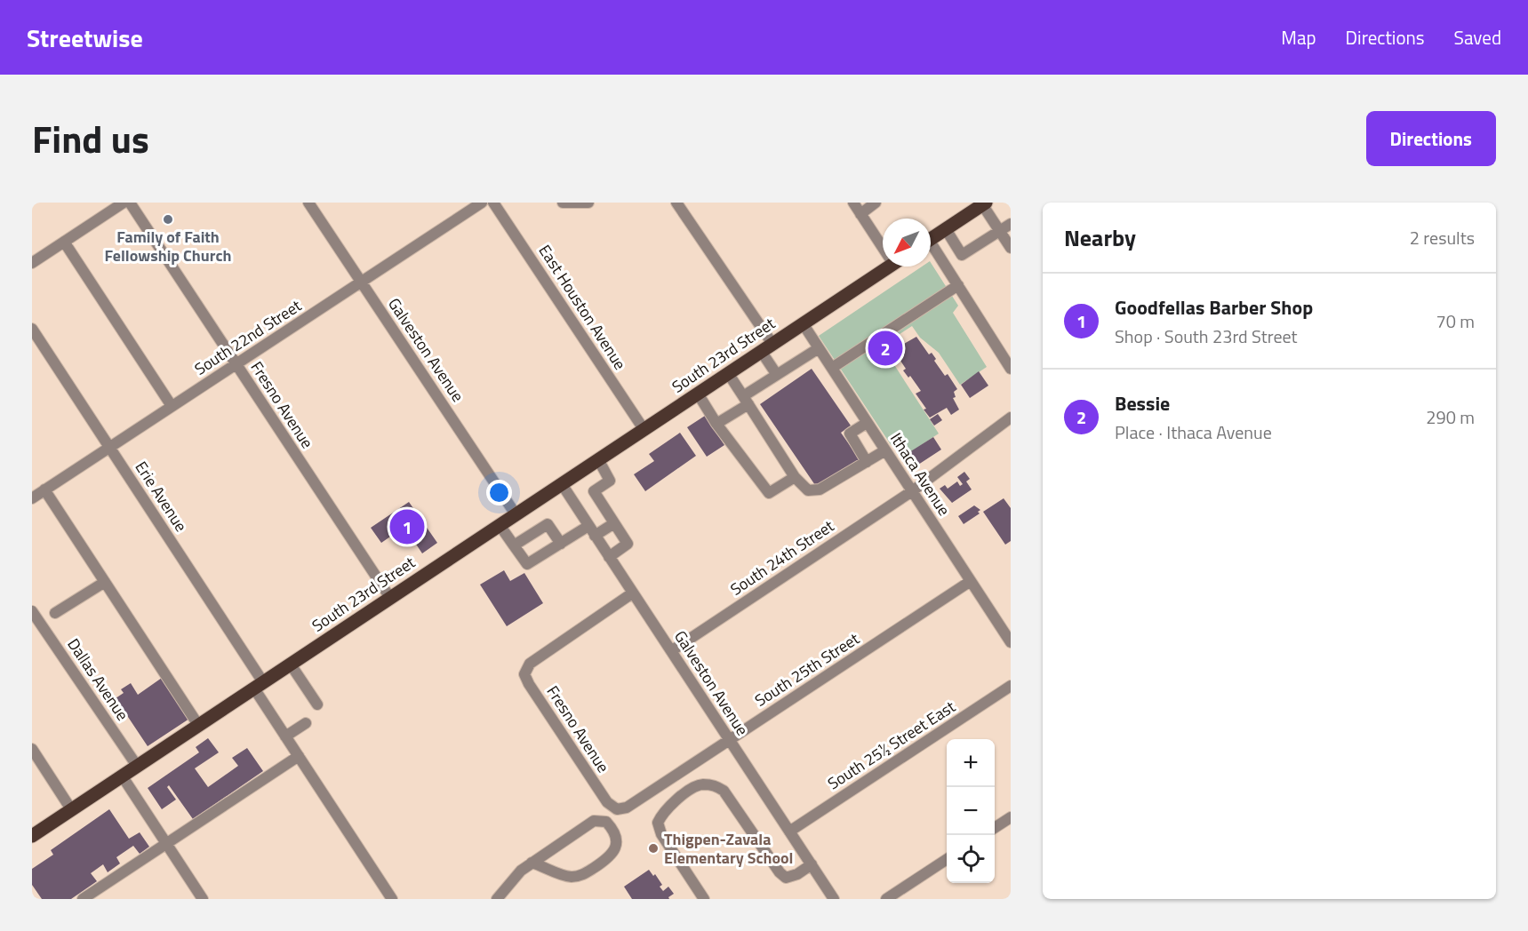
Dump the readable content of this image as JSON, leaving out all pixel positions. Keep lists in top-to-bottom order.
{
  "streets": {
    "main road": ["South 23rd Street"],
    "street": [
      "East Houston Avenue",
      "South 22nd Street",
      "Galveston Avenue",
      "Fresno Avenue",
      "Ithaca Avenue",
      "Erie Avenue",
      "South 24th Street",
      "South 25th Street",
      "Dallas Avenue",
      "South 25½ Street East"
    ]
  },
  "crossings": [
    ["East Houston Avenue", "South 23rd Street"],
    ["South 22nd Street", "Galveston Avenue"],
    ["South 22nd Street", "Fresno Avenue"],
    ["South 22nd Street", "Erie Avenue"],
    ["Galveston Avenue", "South 23rd Street"],
    ["Galveston Avenue", "Fresno Avenue"],
    ["Galveston Avenue", "South 24th Street"],
    ["Galveston Avenue", "South 25th Street"],
    ["Galveston Avenue", "South 25½ Street East"],
    ["South 23rd Street", "Fresno Avenue"],
    ["South 23rd Street", "Ithaca Avenue"],
    ["South 23rd Street", "Erie Avenue"],
    ["South 23rd Street", "Dallas Avenue"],
    ["Fresno Avenue", "South 25th Street"],
    ["Ithaca Avenue", "South 24th Street"],
    ["Ithaca Avenue", "South 25th Street"]
  ],
  "places": ["Family of Faith Fellowship Church", "Thigpen-Zavala Elementary School"],
  "north": "bottom left",
  "page": {
    "header": "Streetwise",
    "nav": ["Map", "Directions", "Saved"],
    "title": "Find us",
    "buttons": "Directions",
    "heading": ["Nearby", "2 results"],
    "list": [
      {
        "mark": "1",
        "name": "Goodfellas Barber Shop",
        "note": "Shop · South 23rd Street",
        "value": "70 m"
      },
      {
        "mark": "2",
        "name": "Bessie",
        "note": "Place · Ithaca Avenue",
        "value": "290 m"
      }
    ],
    "pins": ["2", "1"],
    "map_buttons": ["+", "−"]
  }
}
